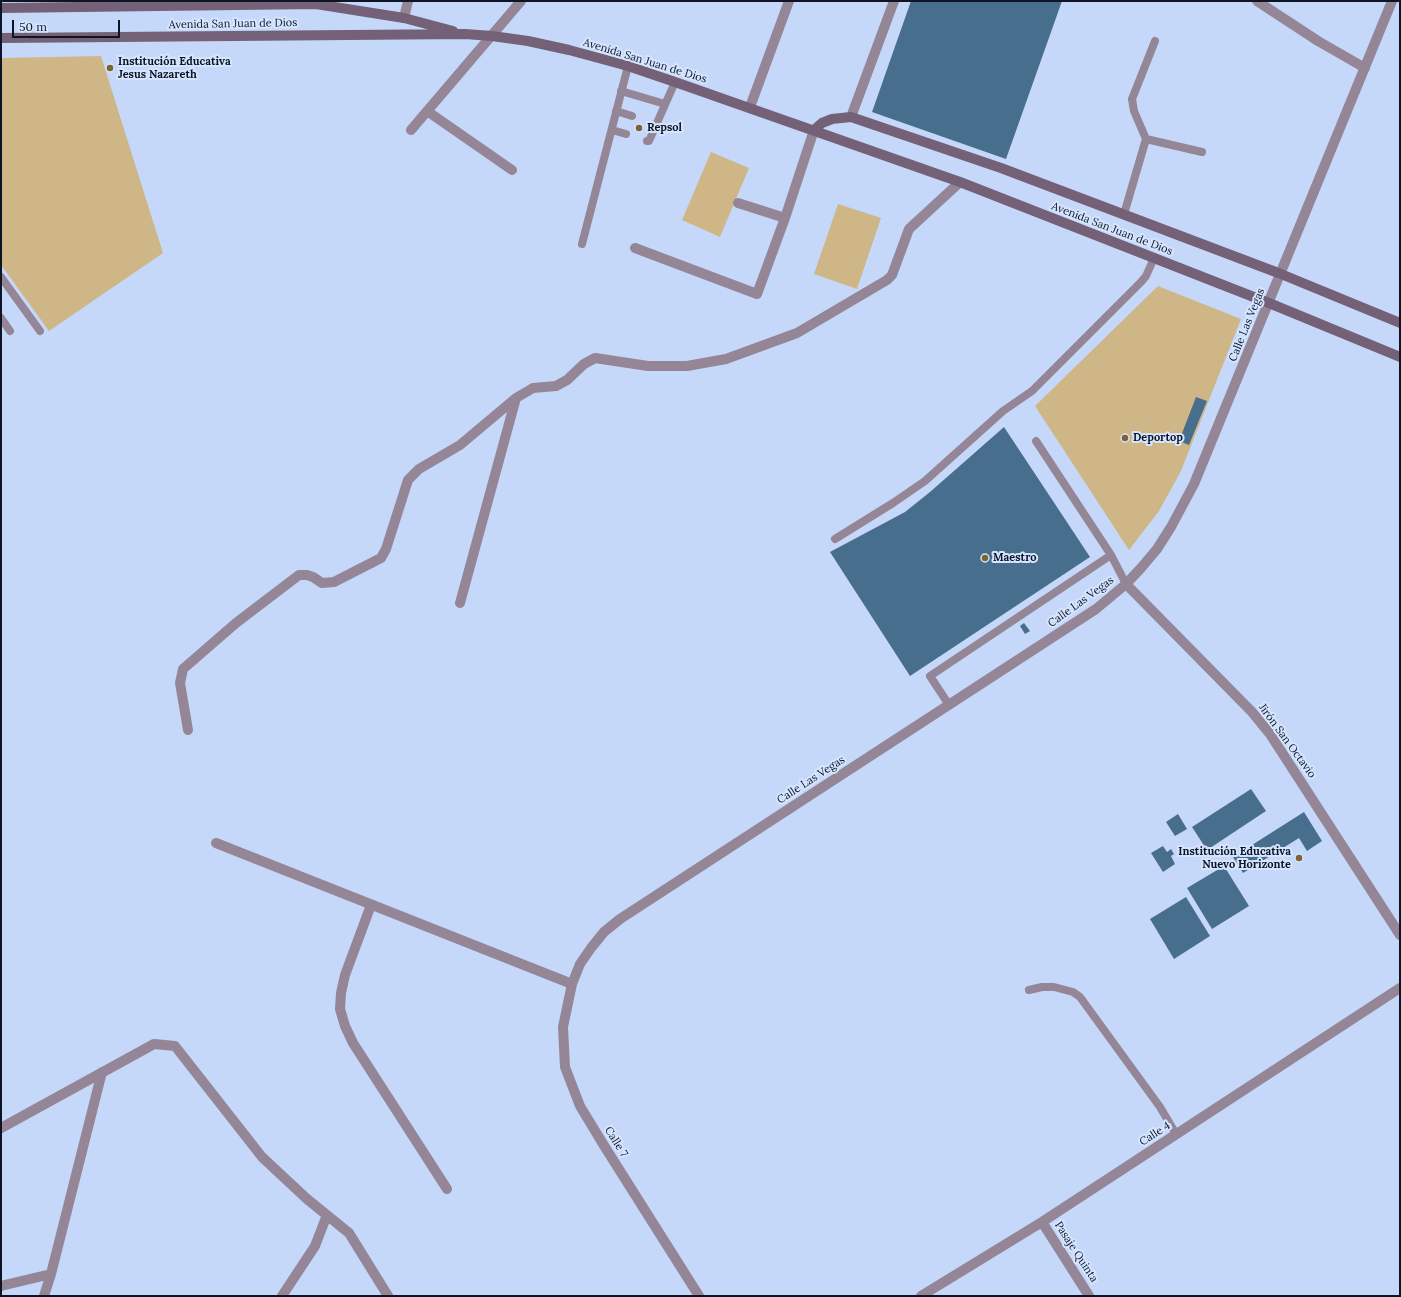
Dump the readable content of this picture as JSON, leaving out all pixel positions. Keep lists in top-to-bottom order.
{
  "streets": {
    "main road": ["Avenida San Juan de Dios"],
    "street": [
      "Calle Las Vegas",
      "Jirón San Octavio",
      "Calle 4",
      "Calle 7",
      "Pasaje Quinta"
    ]
  },
  "crossings": [
    ["Avenida San Juan de Dios", "Calle Las Vegas"],
    ["Calle Las Vegas", "Jirón San Octavio"],
    ["Calle Las Vegas", "Calle 7"],
    ["Calle 4", "Pasaje Quinta"]
  ],
  "places": [
    "Institución Educativa Jesus Nazareth",
    "Repsol",
    "Deportop",
    "Maestro",
    "Institución Educativa Nuevo Horizonte"
  ],
  "scale_bar": "50 m"
}
